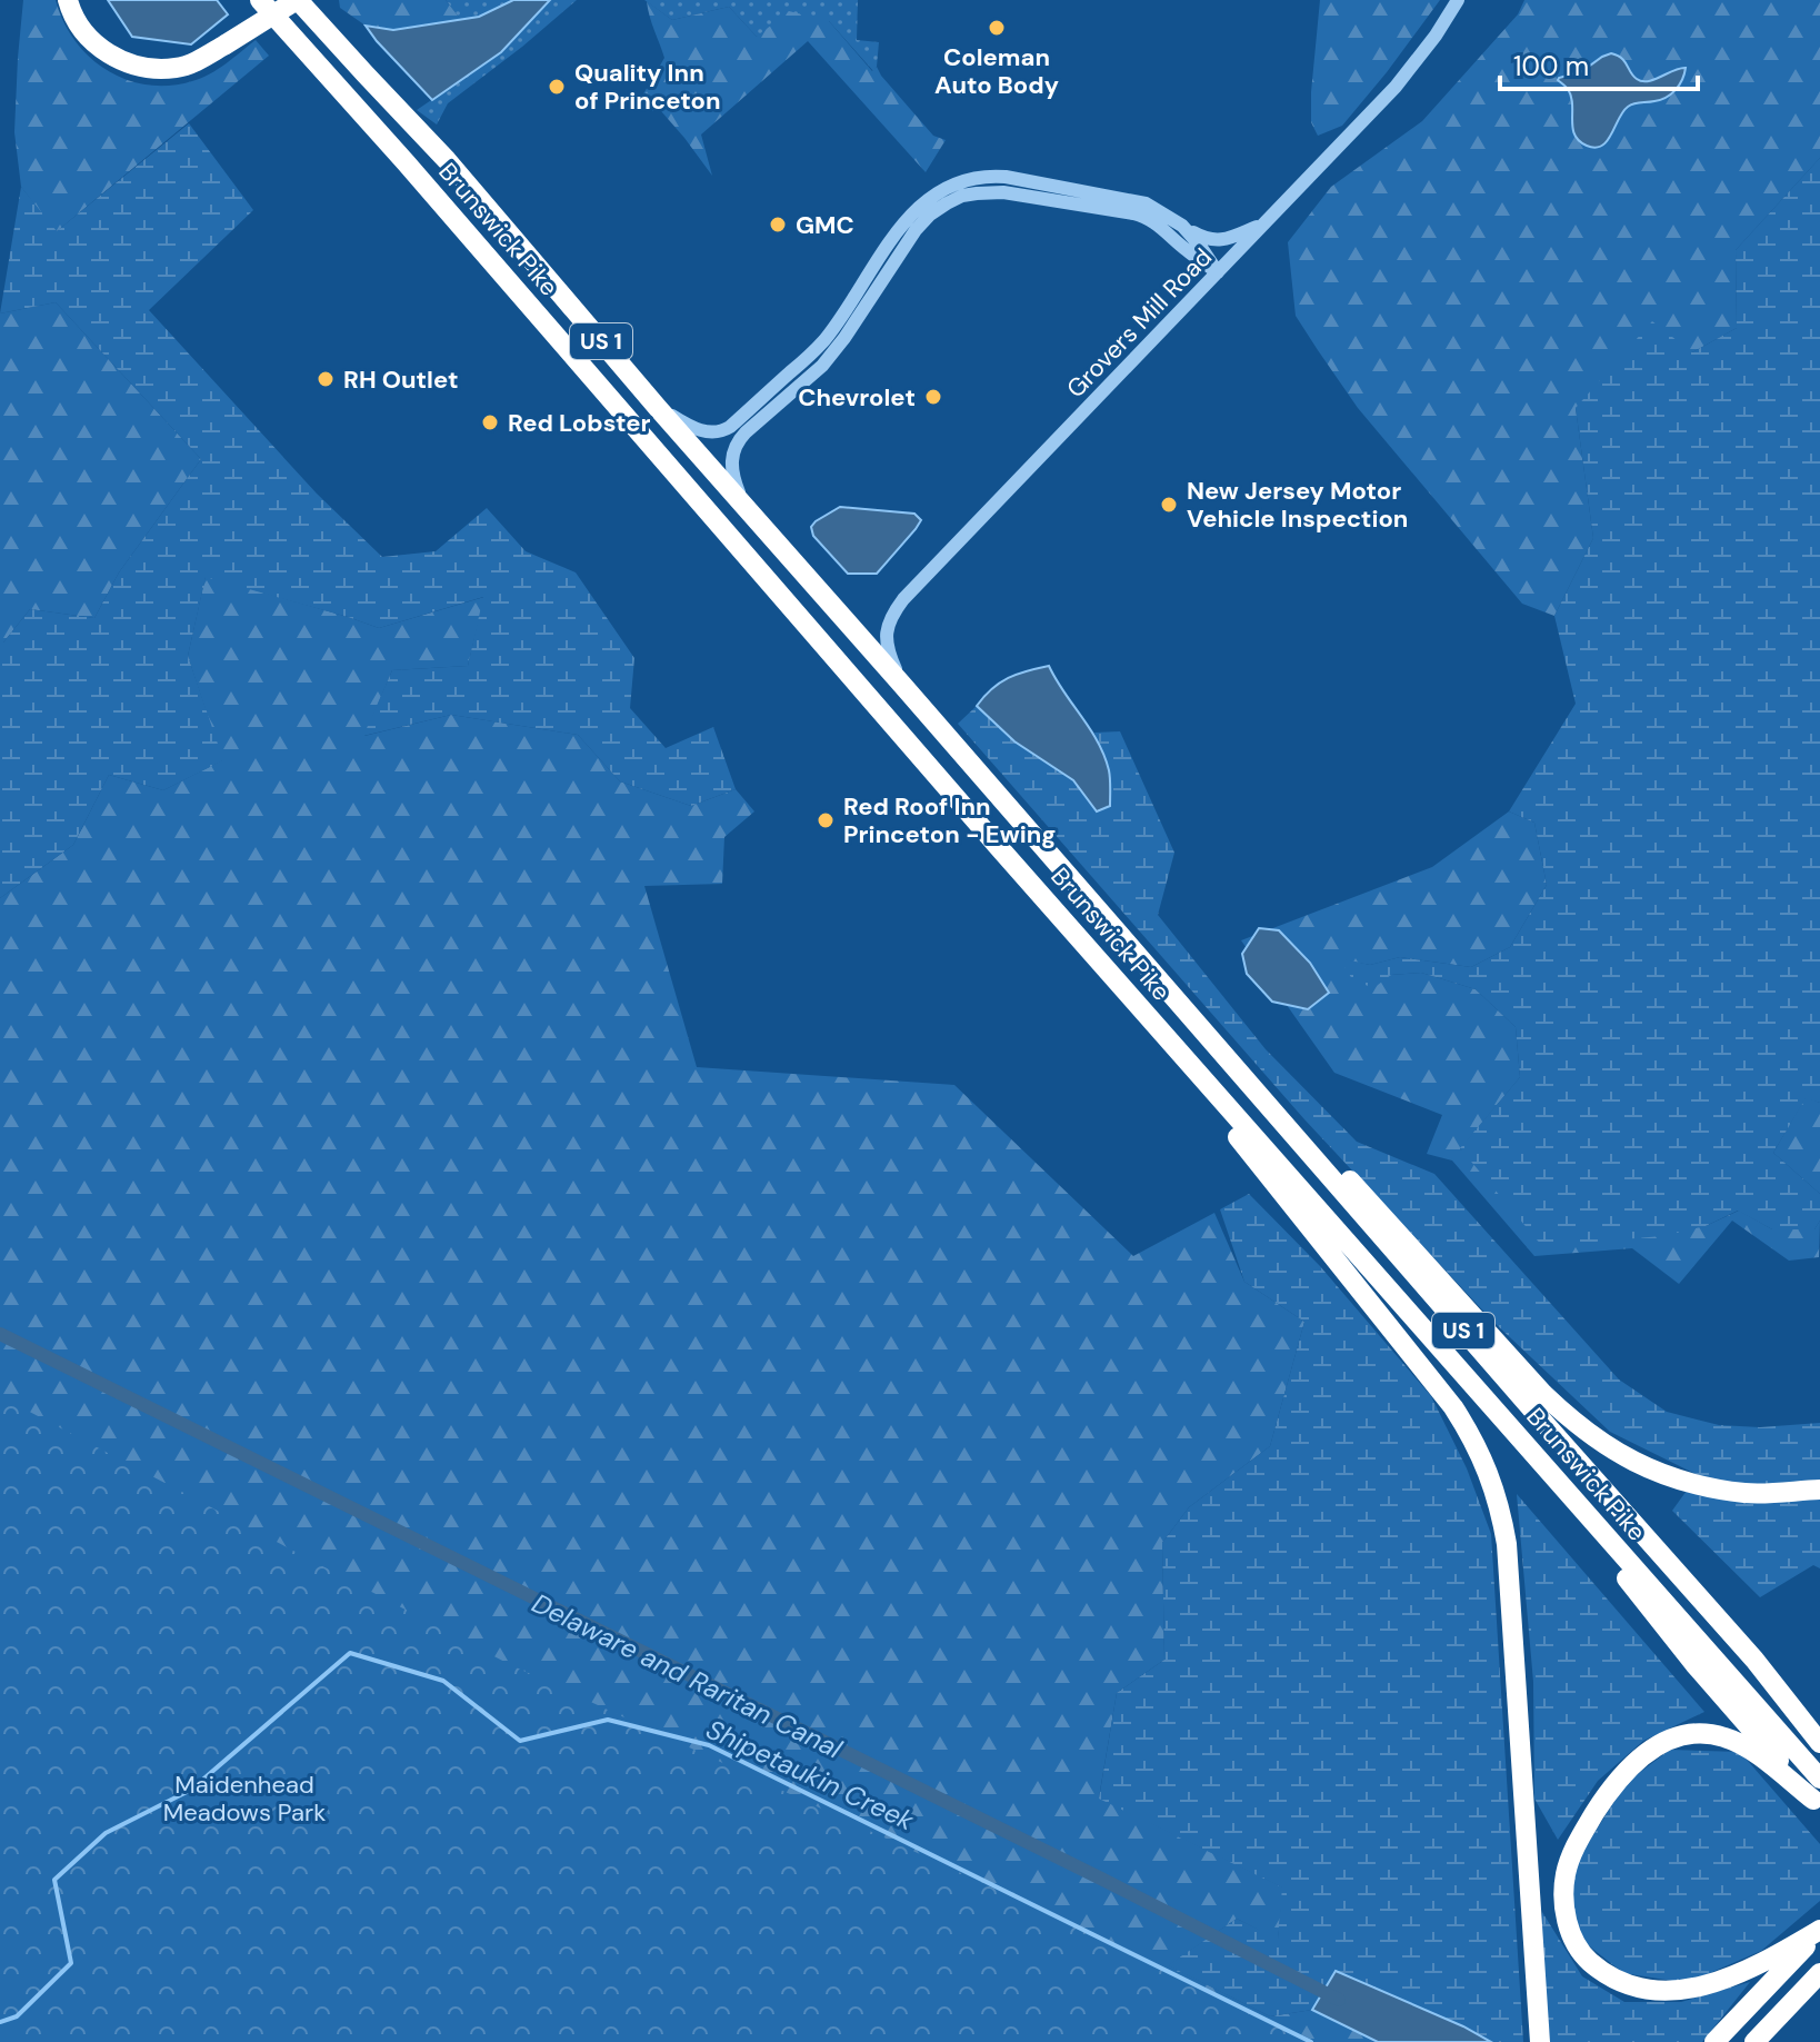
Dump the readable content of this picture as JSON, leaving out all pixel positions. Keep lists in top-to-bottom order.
{
  "streets": {
    "highway": ["Brunswick Pike", "US 1"],
    "street": ["Grovers Mill Road"]
  },
  "crossings": [
    ["Brunswick Pike", "Grovers Mill Road"]
  ],
  "water": ["Delaware and Raritan Canal", "Shipetaukin Creek"],
  "parks": ["Maidenhead Meadows Park"],
  "places": [
    "Coleman Auto Body",
    "Quality Inn of Princeton",
    "GMC",
    "RH Outlet",
    "Chevrolet",
    "Red Lobster",
    "New Jersey Motor Vehicle Inspection",
    "Red Roof Inn Princeton - Ewing"
  ],
  "scale_bar": "100 m"
}
